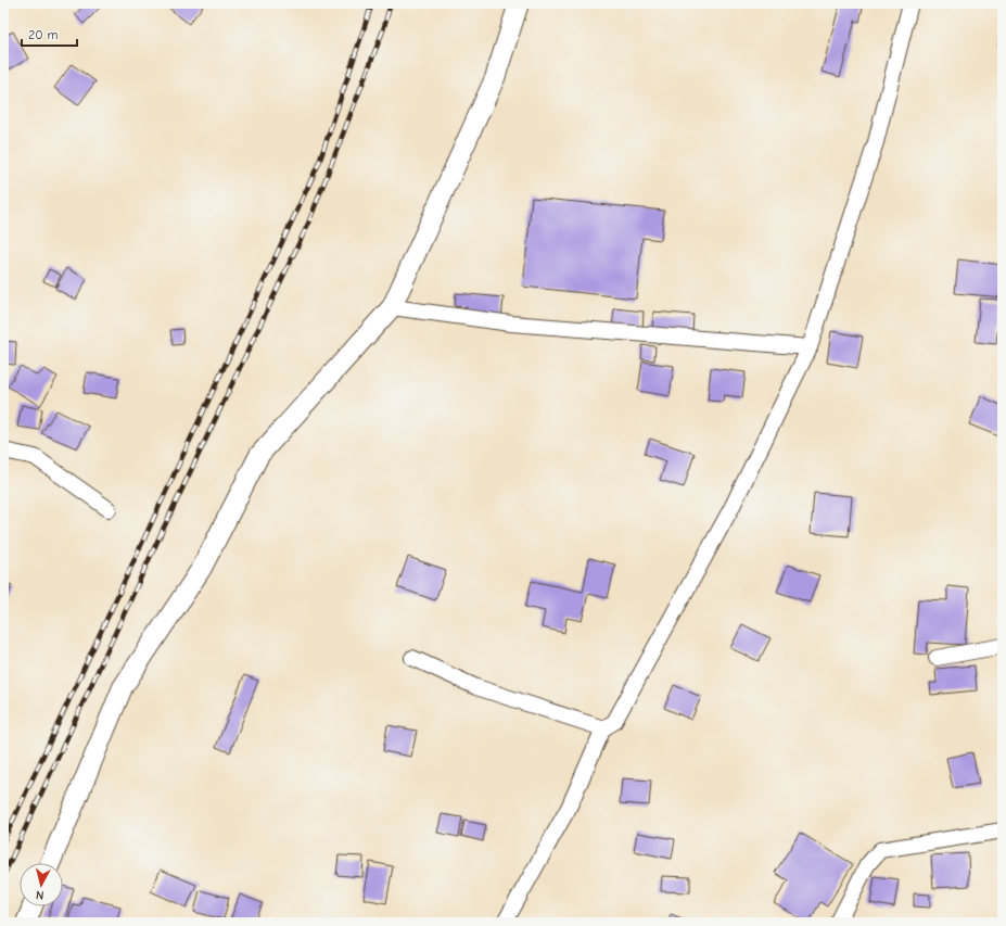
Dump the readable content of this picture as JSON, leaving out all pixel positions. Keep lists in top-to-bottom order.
{
  "scale_bar": "20 m",
  "north": "bottom"
}
